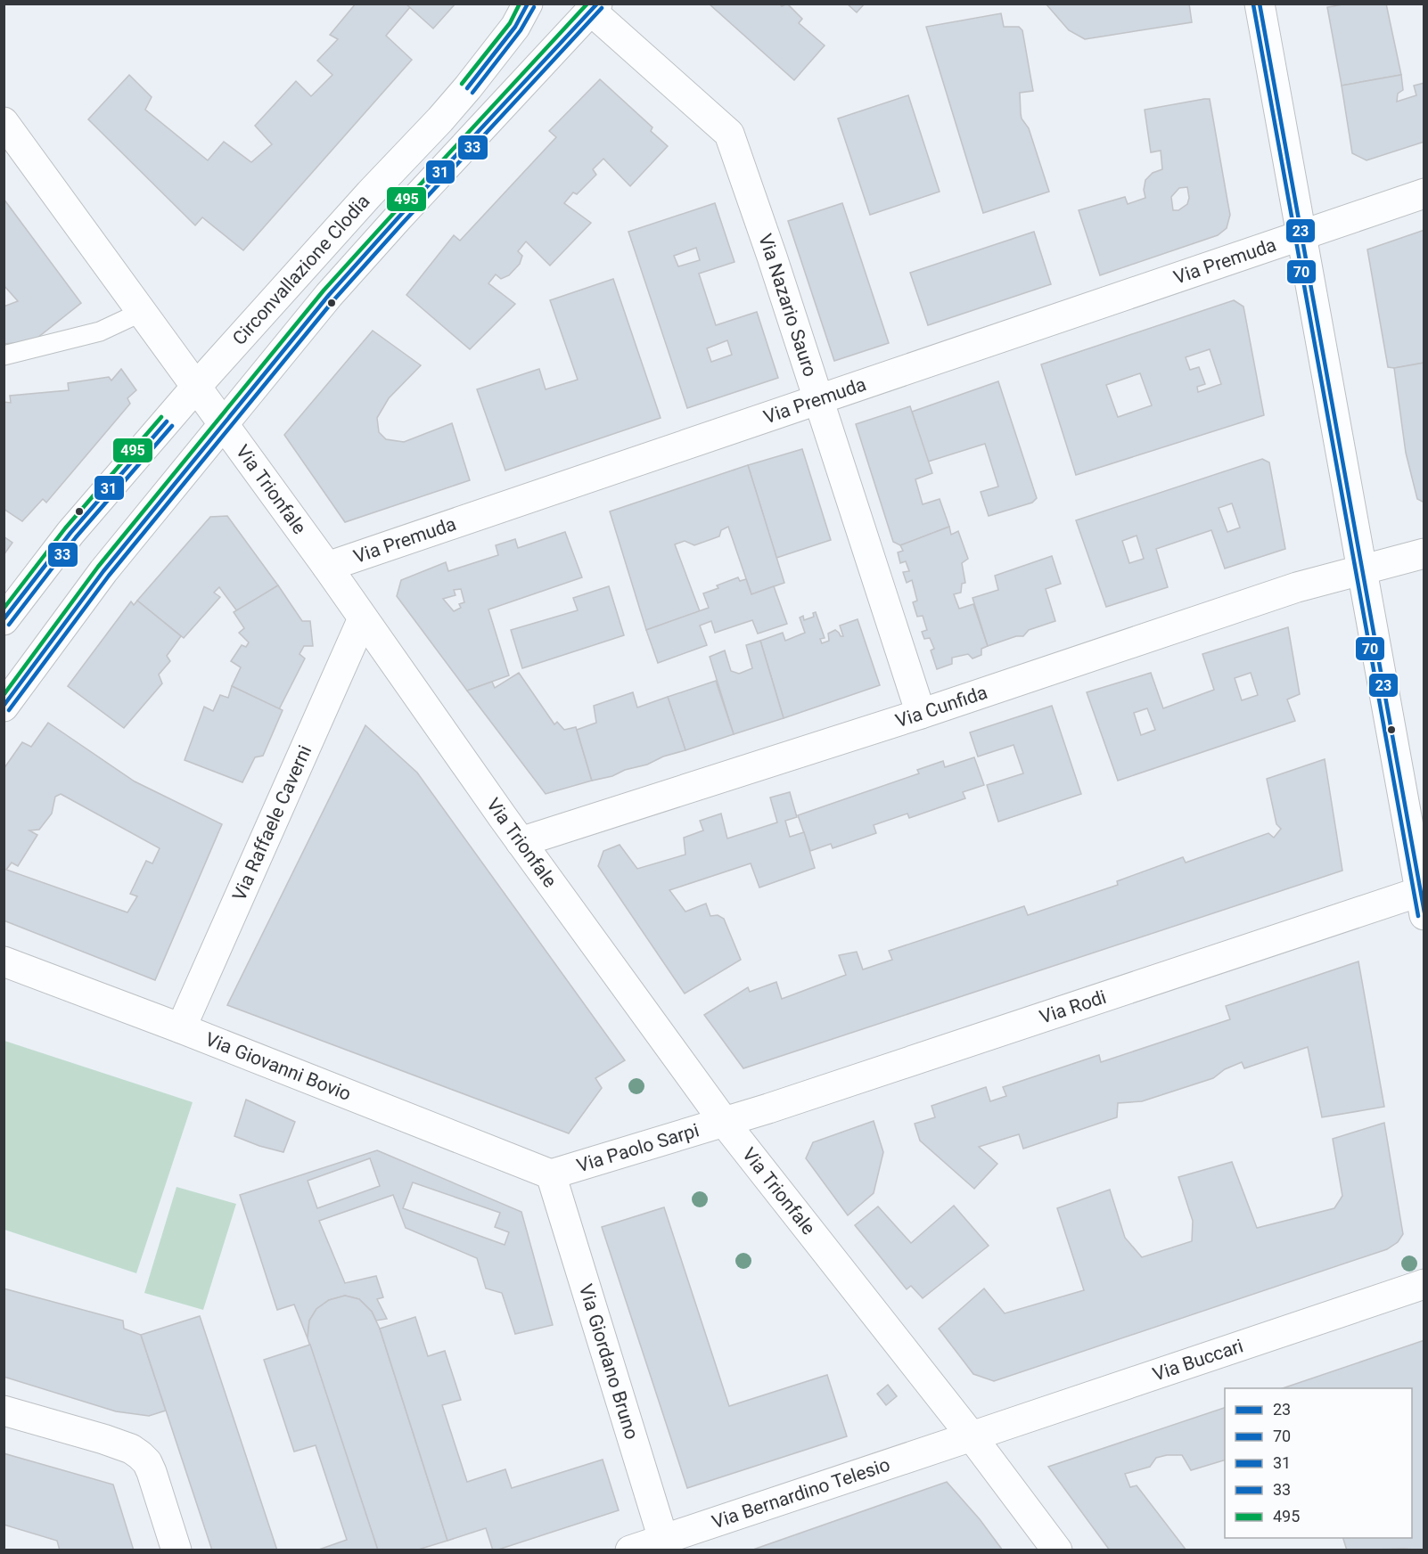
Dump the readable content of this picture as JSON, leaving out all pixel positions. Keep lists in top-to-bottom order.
{
  "streets": {
    "street": [
      "Via Premuda",
      "Circonvallazione Clodia",
      "Via Nazario Sauro",
      "Via Trionfale",
      "Via Cunfida",
      "Via Raffaele Caverni",
      "Via Rodi",
      "Via Giovanni Bovio",
      "Via Paolo Sarpi",
      "Via Buccari",
      "Via Giordano Bruno",
      "Via Bernardino Telesio"
    ]
  },
  "crossings": [
    ["Via Premuda", "Via Nazario Sauro"],
    ["Via Premuda", "Via Trionfale"],
    ["Circonvallazione Clodia", "Via Nazario Sauro"],
    ["Circonvallazione Clodia", "Via Trionfale"],
    ["Via Nazario Sauro", "Via Cunfida"],
    ["Via Trionfale", "Via Cunfida"],
    ["Via Trionfale", "Via Raffaele Caverni"],
    ["Via Trionfale", "Via Rodi"],
    ["Via Trionfale", "Via Paolo Sarpi"],
    ["Via Trionfale", "Via Buccari"],
    ["Via Trionfale", "Via Bernardino Telesio"],
    ["Via Raffaele Caverni", "Via Giovanni Bovio"],
    ["Via Rodi", "Via Paolo Sarpi"],
    ["Via Giovanni Bovio", "Via Paolo Sarpi"],
    ["Via Giovanni Bovio", "Via Giordano Bruno"],
    ["Via Paolo Sarpi", "Via Giordano Bruno"],
    ["Via Buccari", "Via Bernardino Telesio"],
    ["Via Giordano Bruno", "Via Bernardino Telesio"]
  ],
  "lines": [
    "transit line 23",
    "transit line 31",
    "transit line 495",
    "transit line 70",
    "transit line 33"
  ],
  "legend": [
    "23",
    "70",
    "31",
    "33",
    "495"
  ]
}
